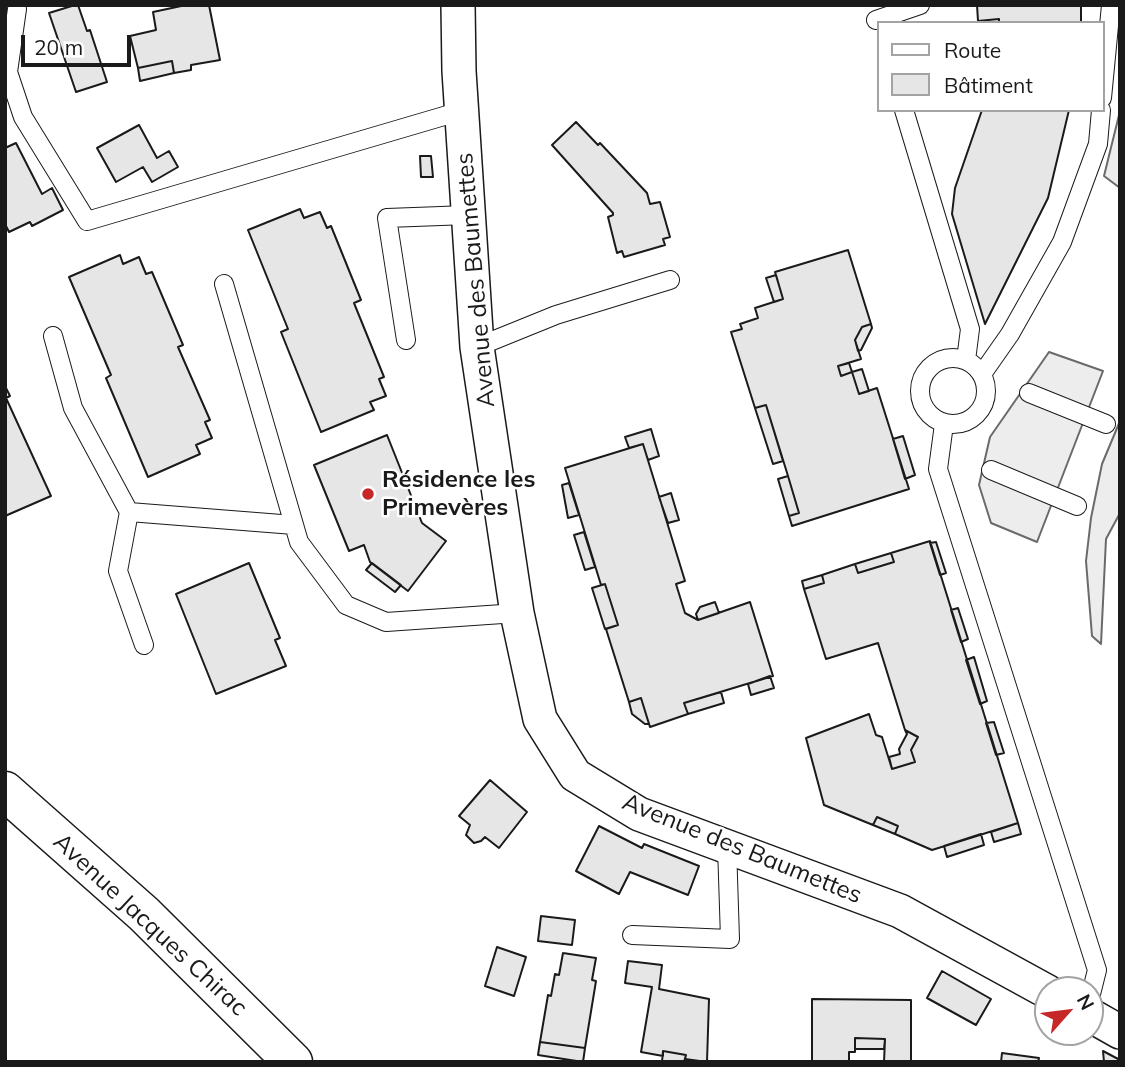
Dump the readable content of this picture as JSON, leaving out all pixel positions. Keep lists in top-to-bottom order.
{
  "streets": {
    "main road": ["Avenue Jacques Chirac"],
    "street": ["Avenue des Baumettes"]
  },
  "places": ["Résidence les Primevères"],
  "legend": ["Route", "Bâtiment"],
  "scale_bar": "20 m",
  "north": "top right"
}
